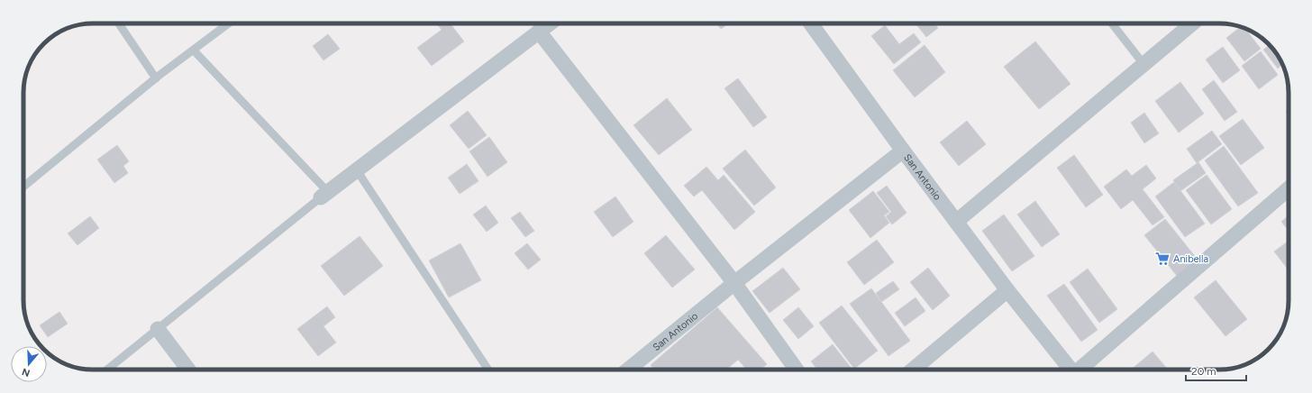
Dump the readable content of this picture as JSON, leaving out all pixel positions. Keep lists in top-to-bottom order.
{
  "streets": {
    "street": ["San Antonio"]
  },
  "places": {
    "supermarket": ["Anibella"]
  },
  "scale_bar": "20 m",
  "north": "bottom"
}
